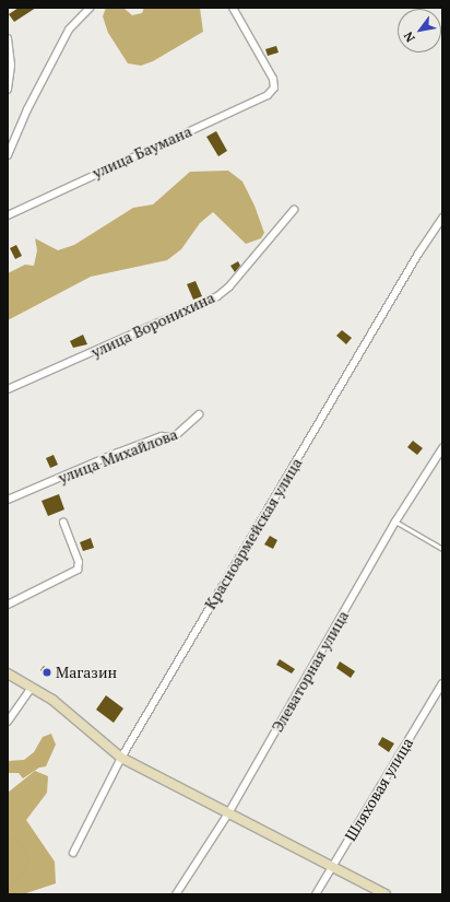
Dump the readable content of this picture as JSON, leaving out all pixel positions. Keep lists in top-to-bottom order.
{
  "streets": {
    "street": [
      "улица Баумана",
      "улица Воронихина",
      "улица Михайлова",
      "Красноармейская улица",
      "Элеваторная улица",
      "Шляховая улица"
    ]
  },
  "places": ["Магазин"],
  "north": "bottom left"
}
